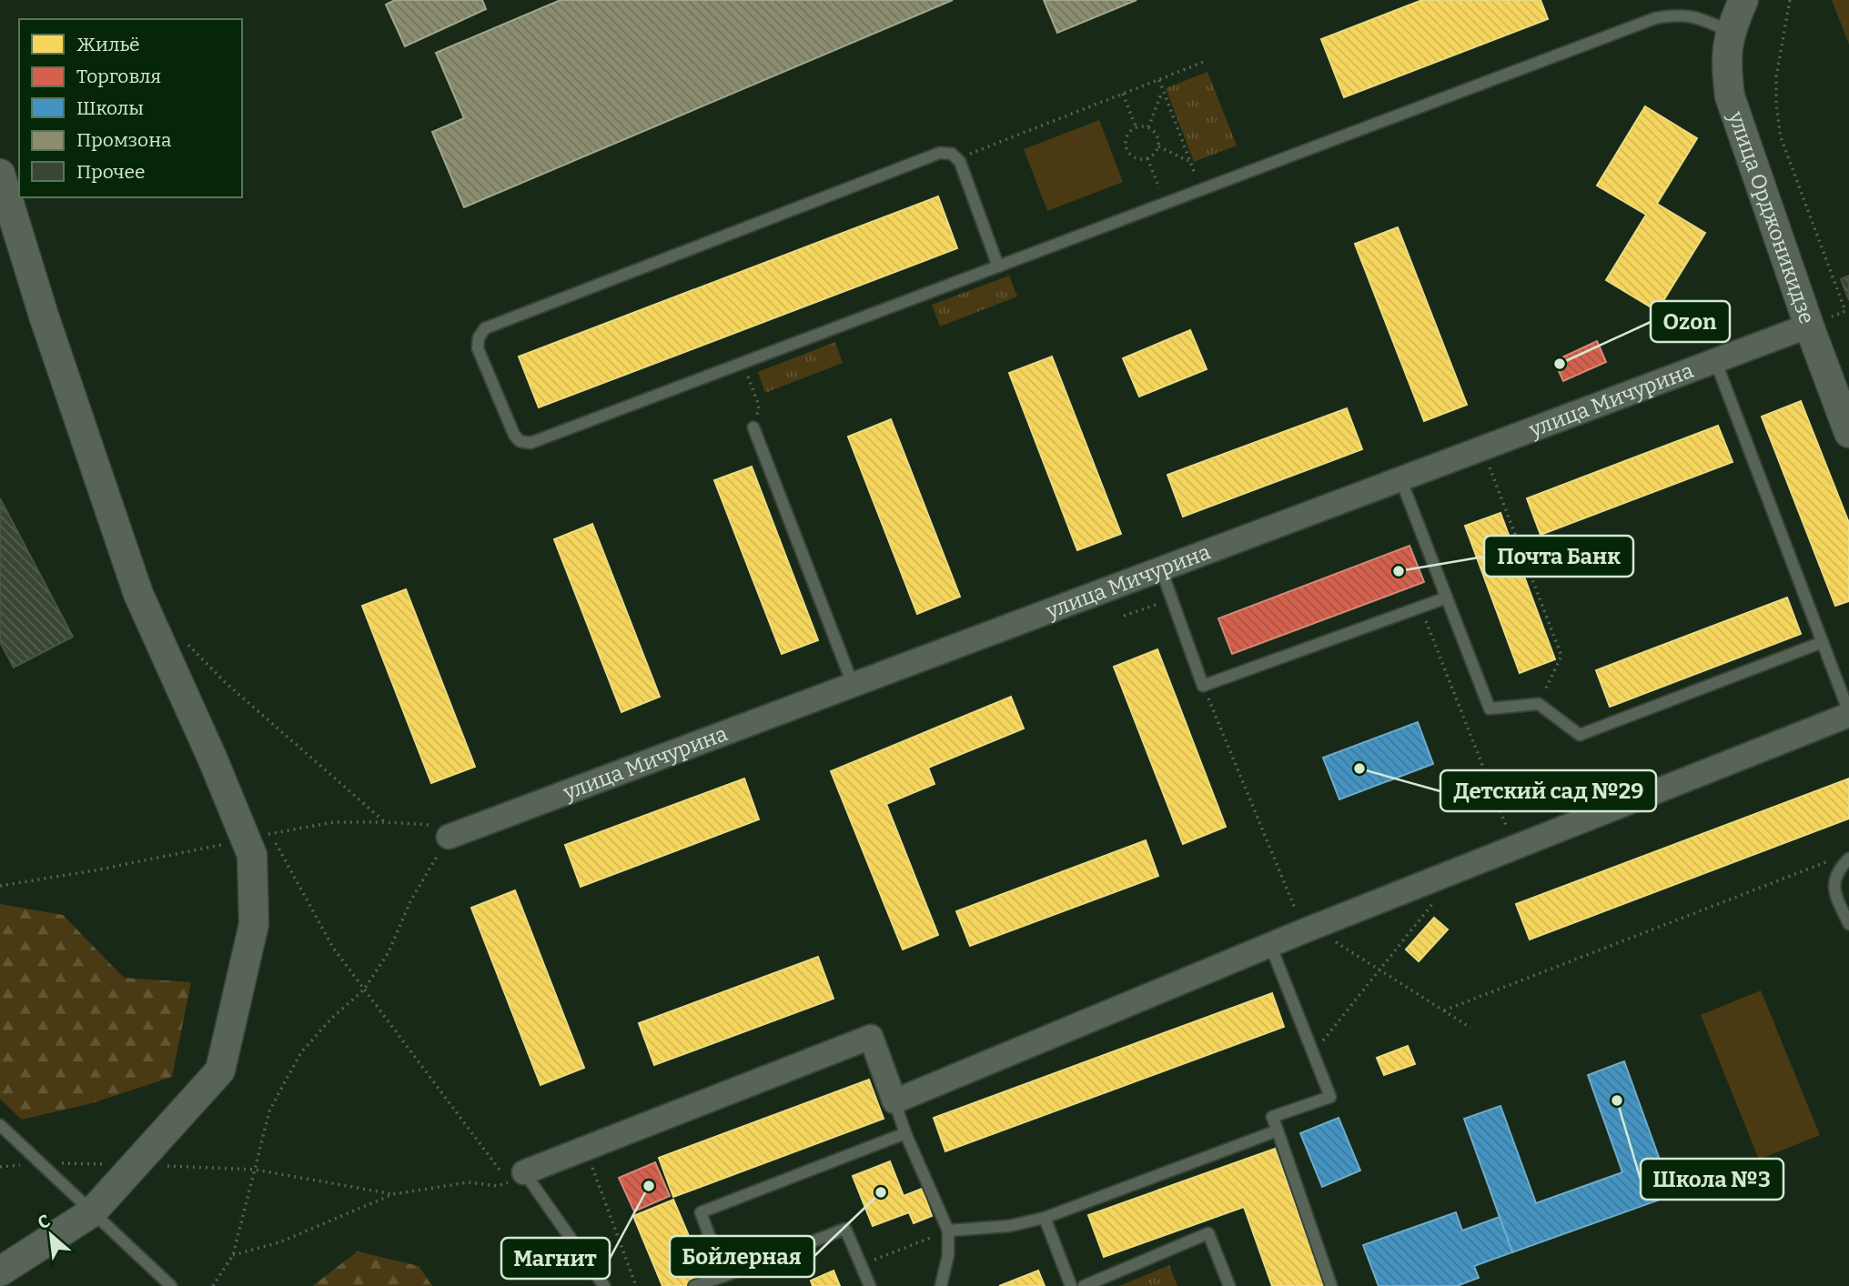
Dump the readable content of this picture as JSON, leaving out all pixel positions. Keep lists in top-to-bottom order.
{
  "streets": {
    "street": ["улица Орджоникидзе", "улица Мичурина"]
  },
  "crossings": [
    ["улица Орджоникидзе", "улица Мичурина"]
  ],
  "places": [
    "Ozon",
    "Почта Банк",
    "Детский сад №29",
    "Школа №3",
    "Магнит",
    "Бойлерная"
  ],
  "legend": [
    "Жильё",
    "Торговля",
    "Школы",
    "Промзона",
    "Прочее"
  ],
  "north": "top left"
}
